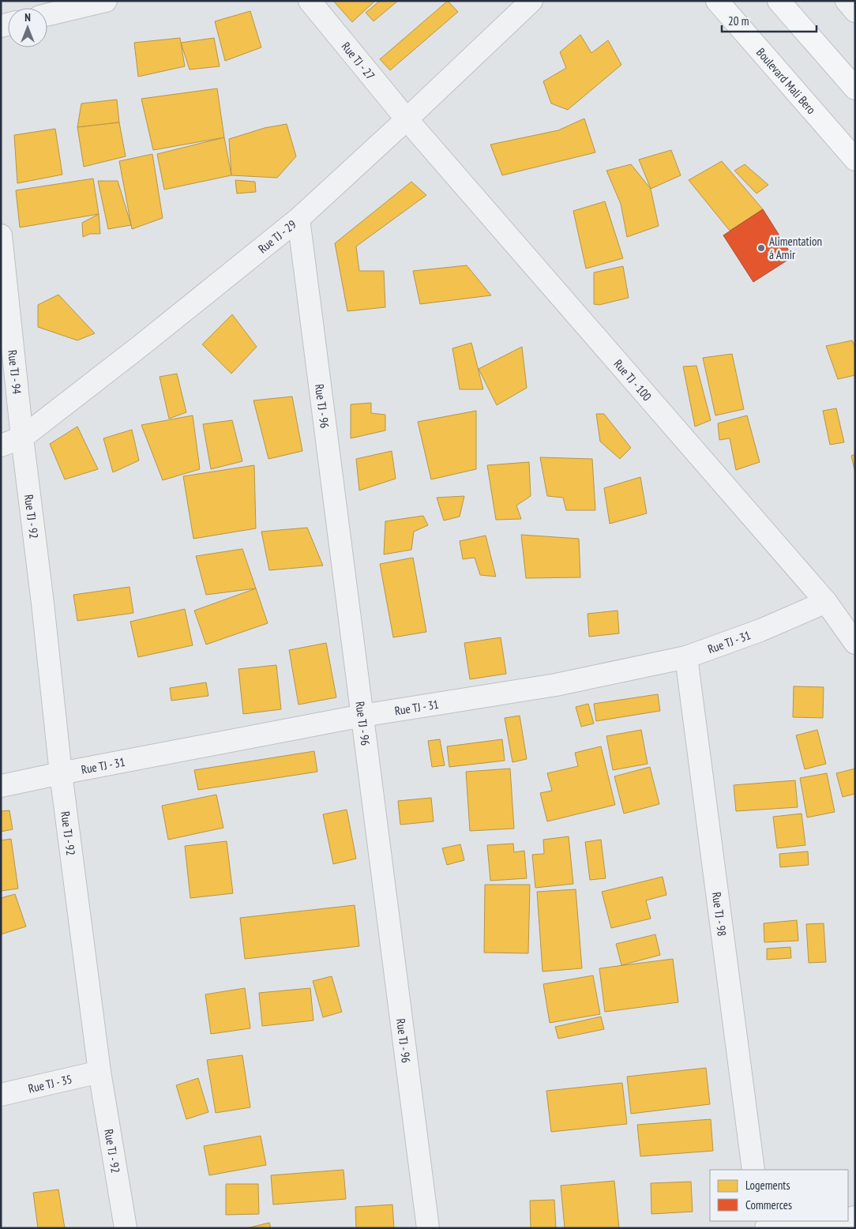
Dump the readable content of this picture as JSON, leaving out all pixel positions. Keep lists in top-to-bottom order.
{
  "streets": {
    "main road": ["Boulevard Mali Bero"],
    "street": [
      "Rue TJ - 27",
      "Rue TJ - 29",
      "Rue TJ - 94",
      "Rue TJ - 100",
      "Rue TJ - 96",
      "Rue TJ - 92",
      "Rue TJ - 31",
      "Rue TJ - 98",
      "Rue TJ - 35"
    ]
  },
  "crossings": [
    ["Rue TJ - 27", "Rue TJ - 29"],
    ["Rue TJ - 27", "Rue TJ - 100"],
    ["Rue TJ - 29", "Rue TJ - 94"],
    ["Rue TJ - 29", "Rue TJ - 100"],
    ["Rue TJ - 29", "Rue TJ - 96"],
    ["Rue TJ - 29", "Rue TJ - 92"],
    ["Rue TJ - 94", "Rue TJ - 92"],
    ["Rue TJ - 100", "Rue TJ - 31"],
    ["Rue TJ - 96", "Rue TJ - 31"],
    ["Rue TJ - 92", "Rue TJ - 31"],
    ["Rue TJ - 92", "Rue TJ - 35"],
    ["Rue TJ - 31", "Rue TJ - 98"]
  ],
  "places": ["Alimentation á Amir"],
  "legend": ["Logements", "Commerces"],
  "scale_bar": "20 m",
  "north": "top"
}
